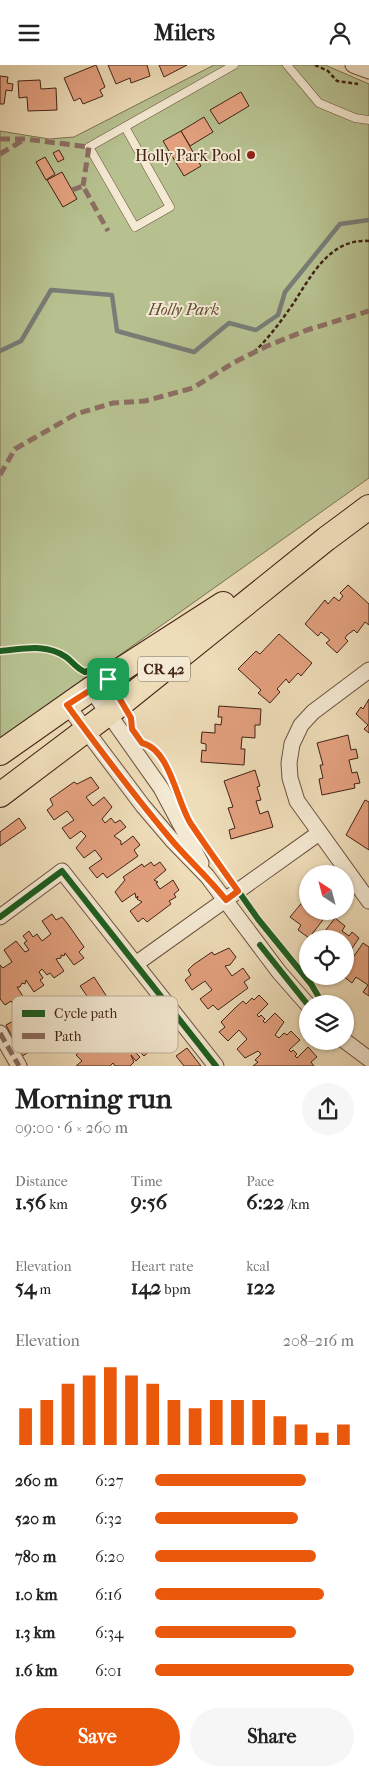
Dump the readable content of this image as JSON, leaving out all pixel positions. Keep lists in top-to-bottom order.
{
  "streets": {
    "main road": ["CR 42"]
  },
  "parks": ["Holly Park"],
  "places": ["Holly Park Pool"],
  "legend": ["Cycle path", "Path"],
  "north": "top left",
  "page": {
    "header": "Milers",
    "heading": ["Morning run", "09:00 · 6 × 260 m"],
    "stats": [
      ["Distance", "1.56 km"],
      ["Time", "9:56"],
      ["Pace", "6:22 /km"],
      ["Elevation", "54 m"],
      ["Heart rate", "142 bpm"],
      ["kcal", "122"]
    ],
    "chart": ["Elevation", "208–216 m"],
    "list": [
      {
        "name": "260 m",
        "note": "6:27"
      },
      {
        "name": "520 m",
        "note": "6:32"
      },
      {
        "name": "780 m",
        "note": "6:20"
      },
      {
        "name": "1.0 km",
        "note": "6:16"
      },
      {
        "name": "1.3 km",
        "note": "6:34"
      },
      {
        "name": "1.6 km",
        "note": "6:01"
      }
    ],
    "buttons": ["Save", "Share"]
  }
}
